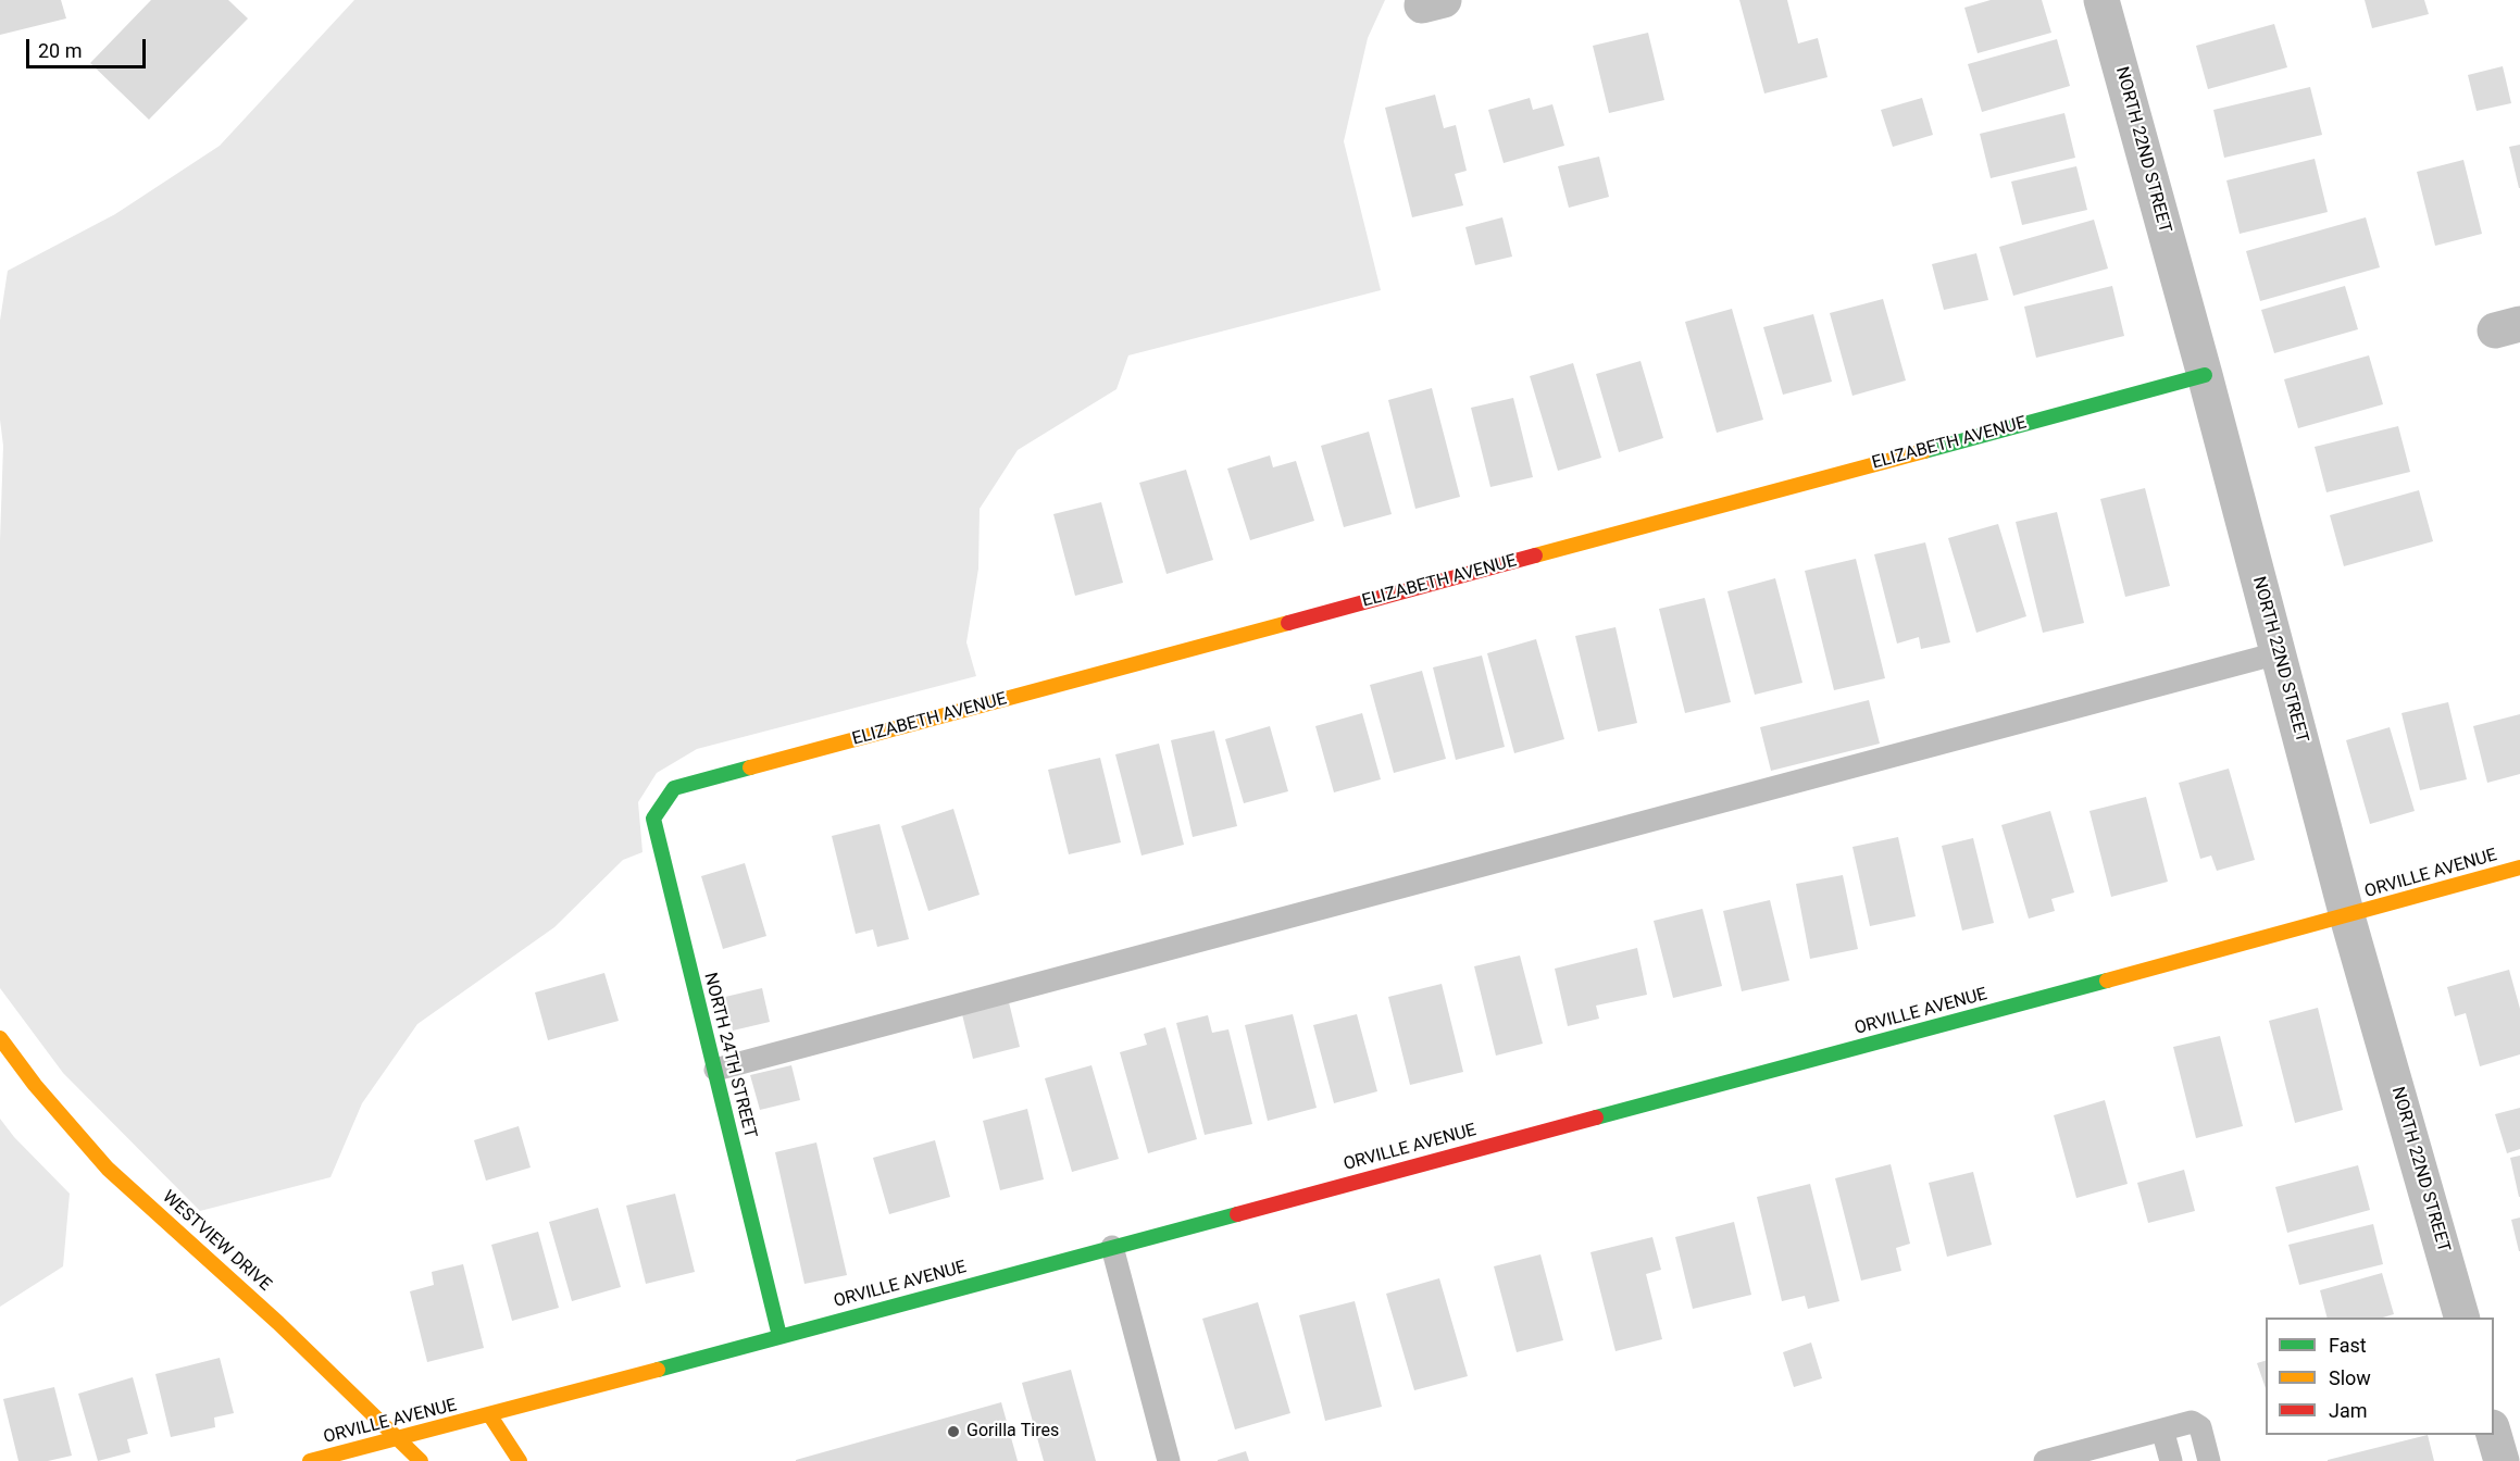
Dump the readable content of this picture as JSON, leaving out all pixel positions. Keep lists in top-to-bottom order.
{
  "streets": {
    "street": [
      "NORTH 22ND STREET",
      "ELIZABETH AVENUE",
      "ORVILLE AVENUE",
      "NORTH 24TH STREET",
      "WESTVIEW DRIVE"
    ]
  },
  "crossings": [
    ["NORTH 22ND STREET", "ELIZABETH AVENUE"],
    ["NORTH 22ND STREET", "ORVILLE AVENUE"],
    ["ELIZABETH AVENUE", "NORTH 24TH STREET"],
    ["ORVILLE AVENUE", "NORTH 24TH STREET"],
    ["ORVILLE AVENUE", "WESTVIEW DRIVE"]
  ],
  "places": ["Gorilla Tires"],
  "legend": ["Fast", "Slow", "Jam"],
  "scale_bar": "20 m"
}
